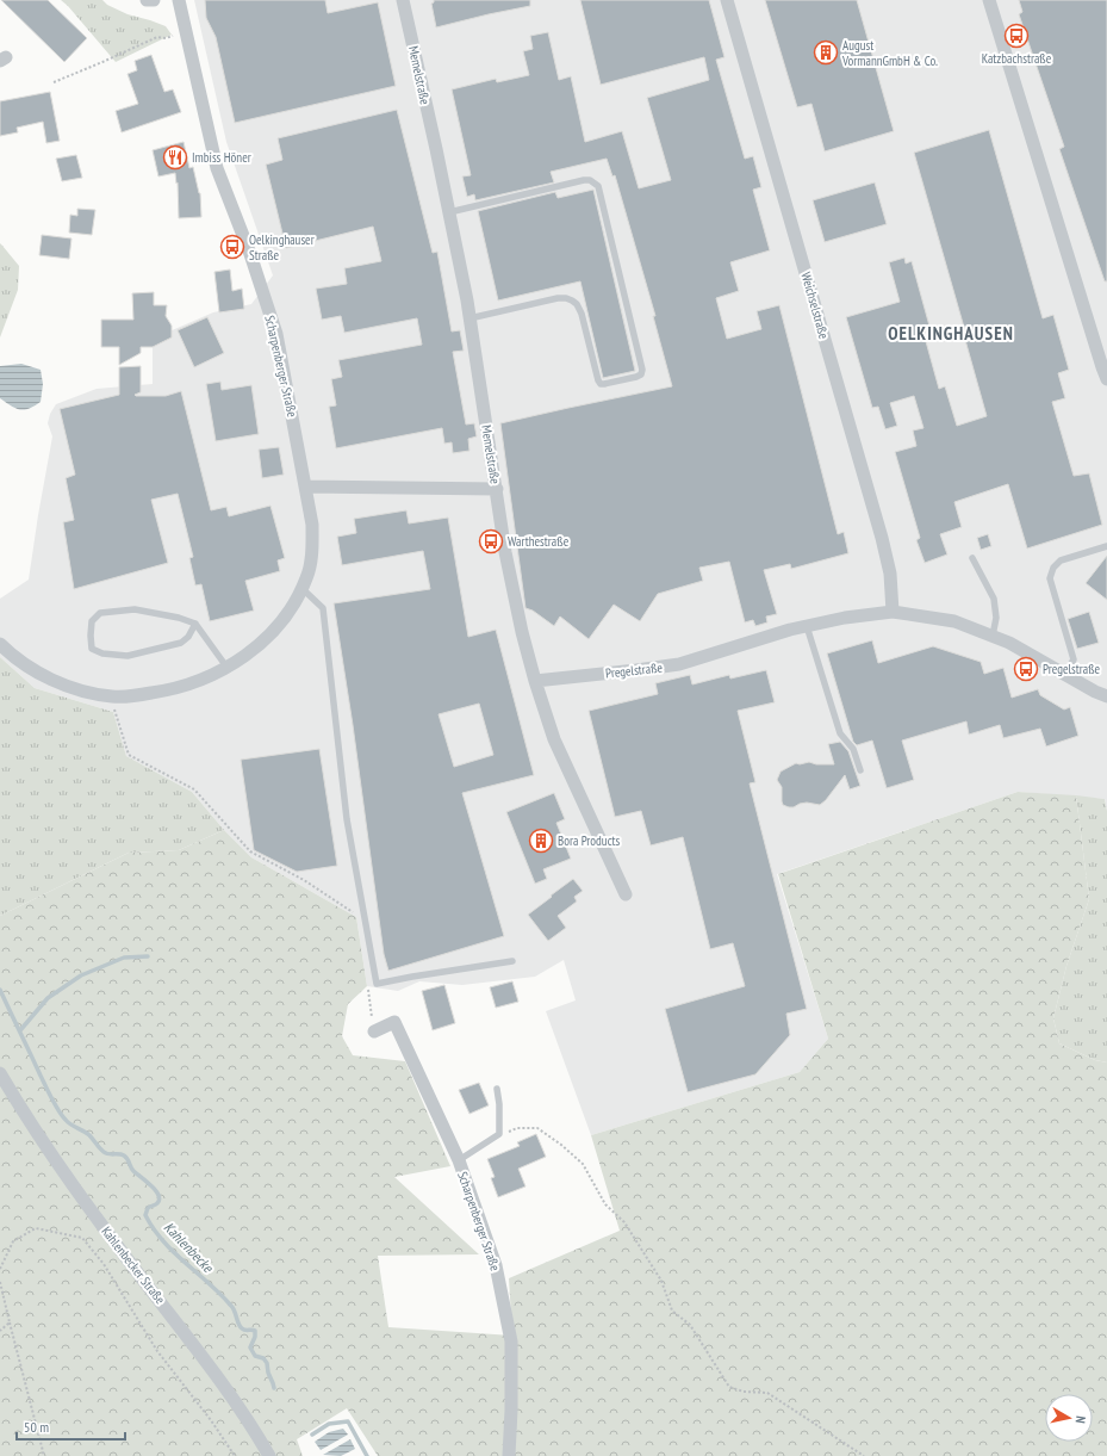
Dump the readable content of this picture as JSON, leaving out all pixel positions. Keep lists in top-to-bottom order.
{
  "streets": {
    "street": [
      "Memelstraße",
      "Weichselstraße",
      "Scharpenberger Straße",
      "Pregelstraße",
      "Kahlenbecker Straße"
    ]
  },
  "crossings": [
    ["Memelstraße", "Pregelstraße"],
    ["Weichselstraße", "Pregelstraße"]
  ],
  "districts": ["OELKINGHAUSEN"],
  "water": ["Kahlenbecke"],
  "places": {
    "bus stop": [
      "Katzbachstraße",
      "Oelkinghauser Straße",
      "Warthestraße",
      "Pregelstraße"
    ],
    "building": ["August VormannGmbH & Co.", "Bora Products"],
    "restaurant": ["Imbiss Höner"]
  },
  "scale_bar": "50 m",
  "north": "right"
}
